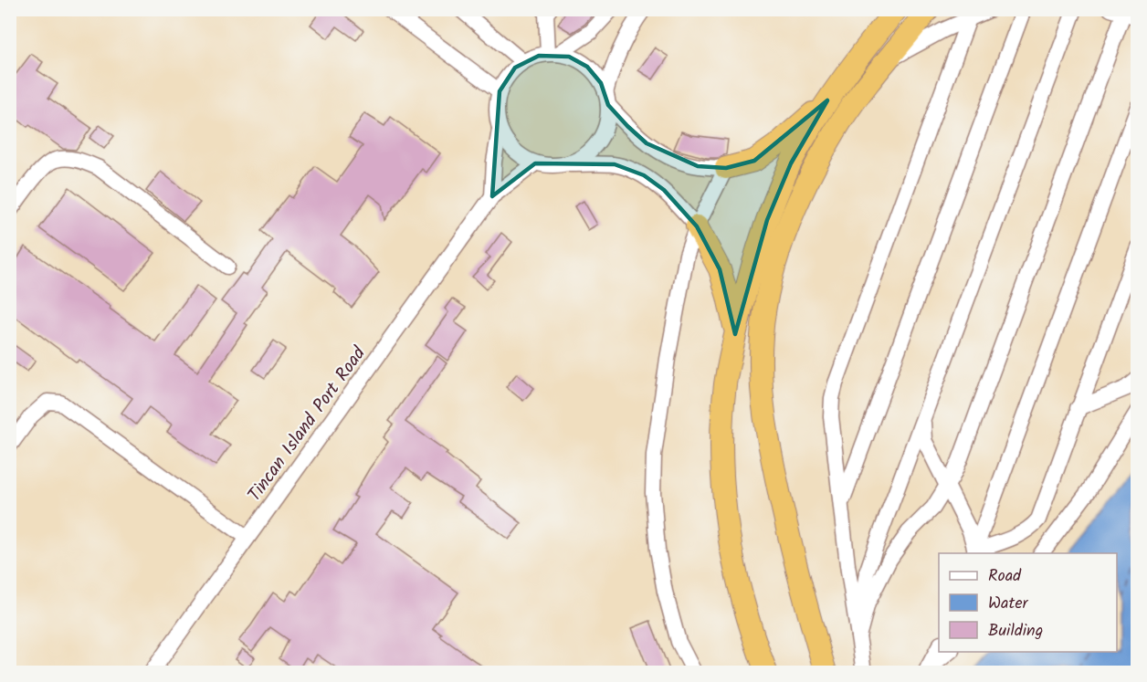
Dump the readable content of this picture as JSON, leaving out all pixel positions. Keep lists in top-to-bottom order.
{
  "streets": {
    "street": ["Tincan Island Port Road"]
  },
  "legend": ["Road", "Water", "Building"]
}
